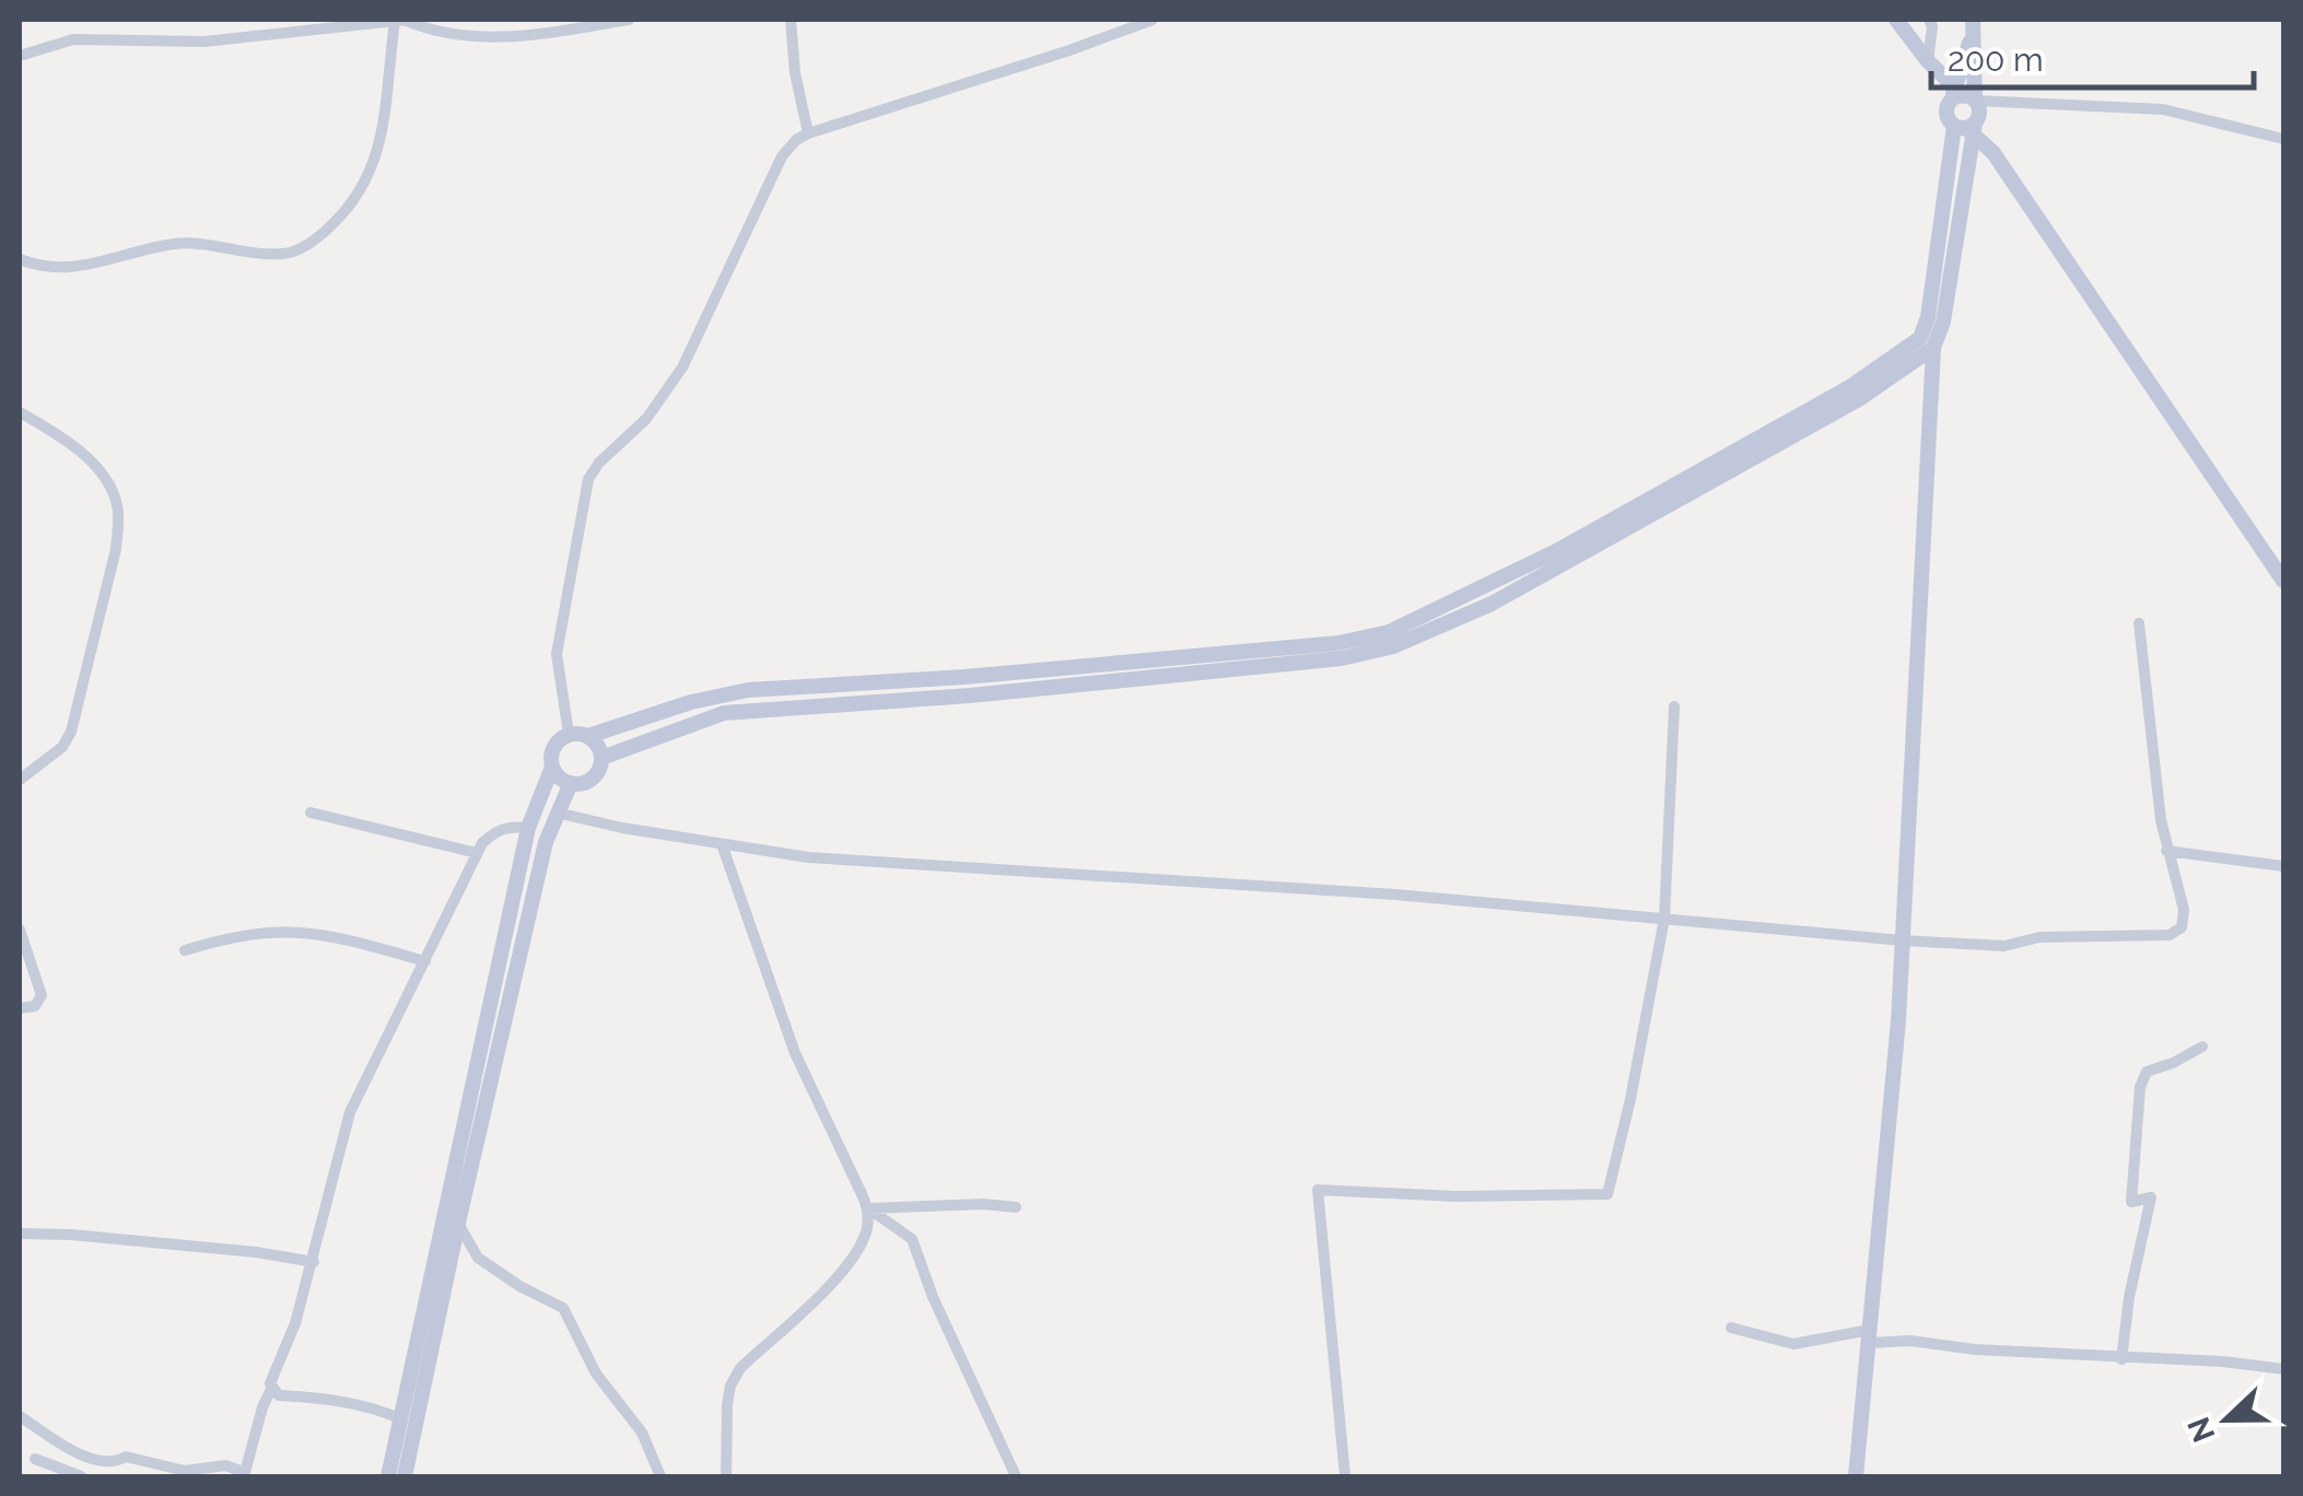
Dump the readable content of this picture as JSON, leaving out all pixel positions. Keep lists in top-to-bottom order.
{
  "scale_bar": "200 m",
  "north": "left"
}
